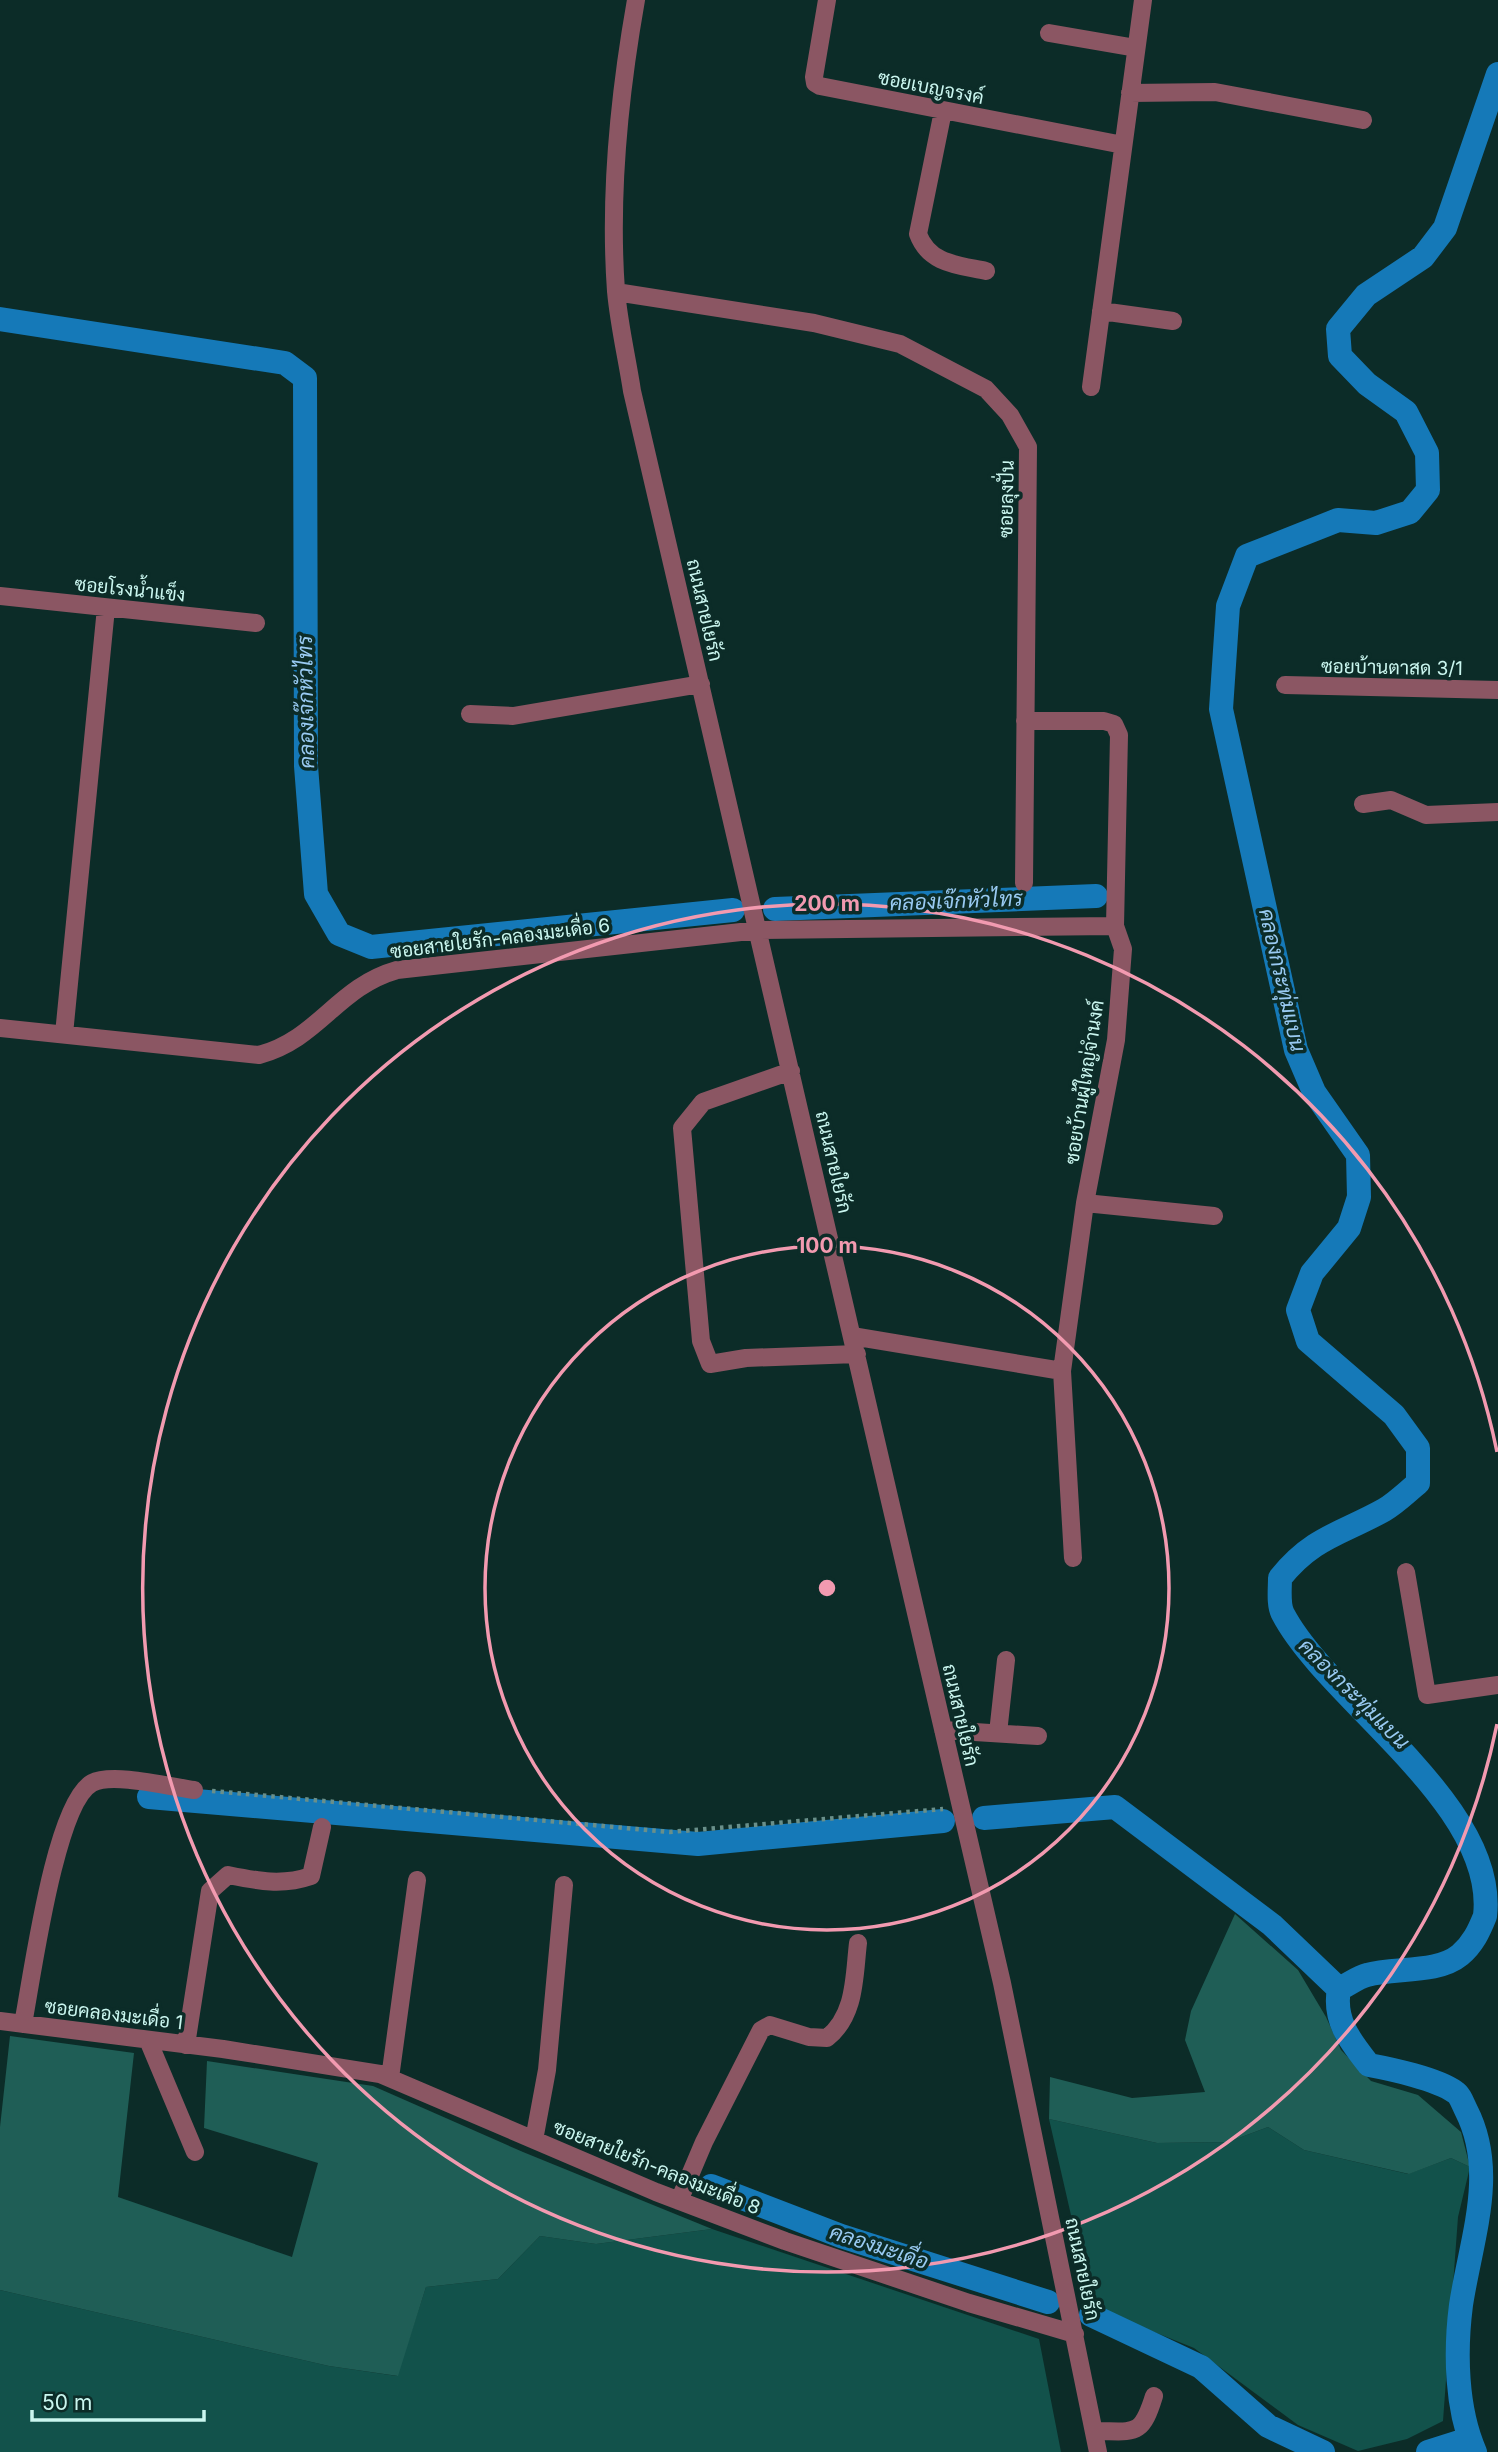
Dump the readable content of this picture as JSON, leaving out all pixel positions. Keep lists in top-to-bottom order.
{
  "streets": {
    "street": [
      "ซอยเบญจรงค์",
      "ซอยลุงปั่น",
      "ซอยโรงน้ำแข็ง",
      "ถนนสายใยรัก",
      "ซอยบ้านตาสด 3/1",
      "ซอยสายใยรัก-คลองมะเดื่อ 6",
      "ซอยบ้านผู้ใหญ่จำนงค์",
      "ซอยคลองมะเดื่อ 1",
      "ซอยสายใยรัก-คลองมะเดื่อ 8"
    ]
  },
  "crossings": [
    ["ซอยลุงปั่น", "ถนนสายใยรัก"],
    ["ซอยลุงปั่น", "ซอยบ้านผู้ใหญ่จำนงค์"],
    ["ถนนสายใยรัก", "ซอยสายใยรัก-คลองมะเดื่อ 6"],
    ["ถนนสายใยรัก", "ซอยสายใยรัก-คลองมะเดื่อ 8"],
    ["ซอยคลองมะเดื่อ 1", "ซอยสายใยรัก-คลองมะเดื่อ 8"]
  ],
  "water": ["คลองเจ๊กหัวไทร", "คลองกระทุ่มแบน", "คลองมะเดื่อ"],
  "scale_bar": "50 m",
  "rings": ["200 m", "100 m"]
}
